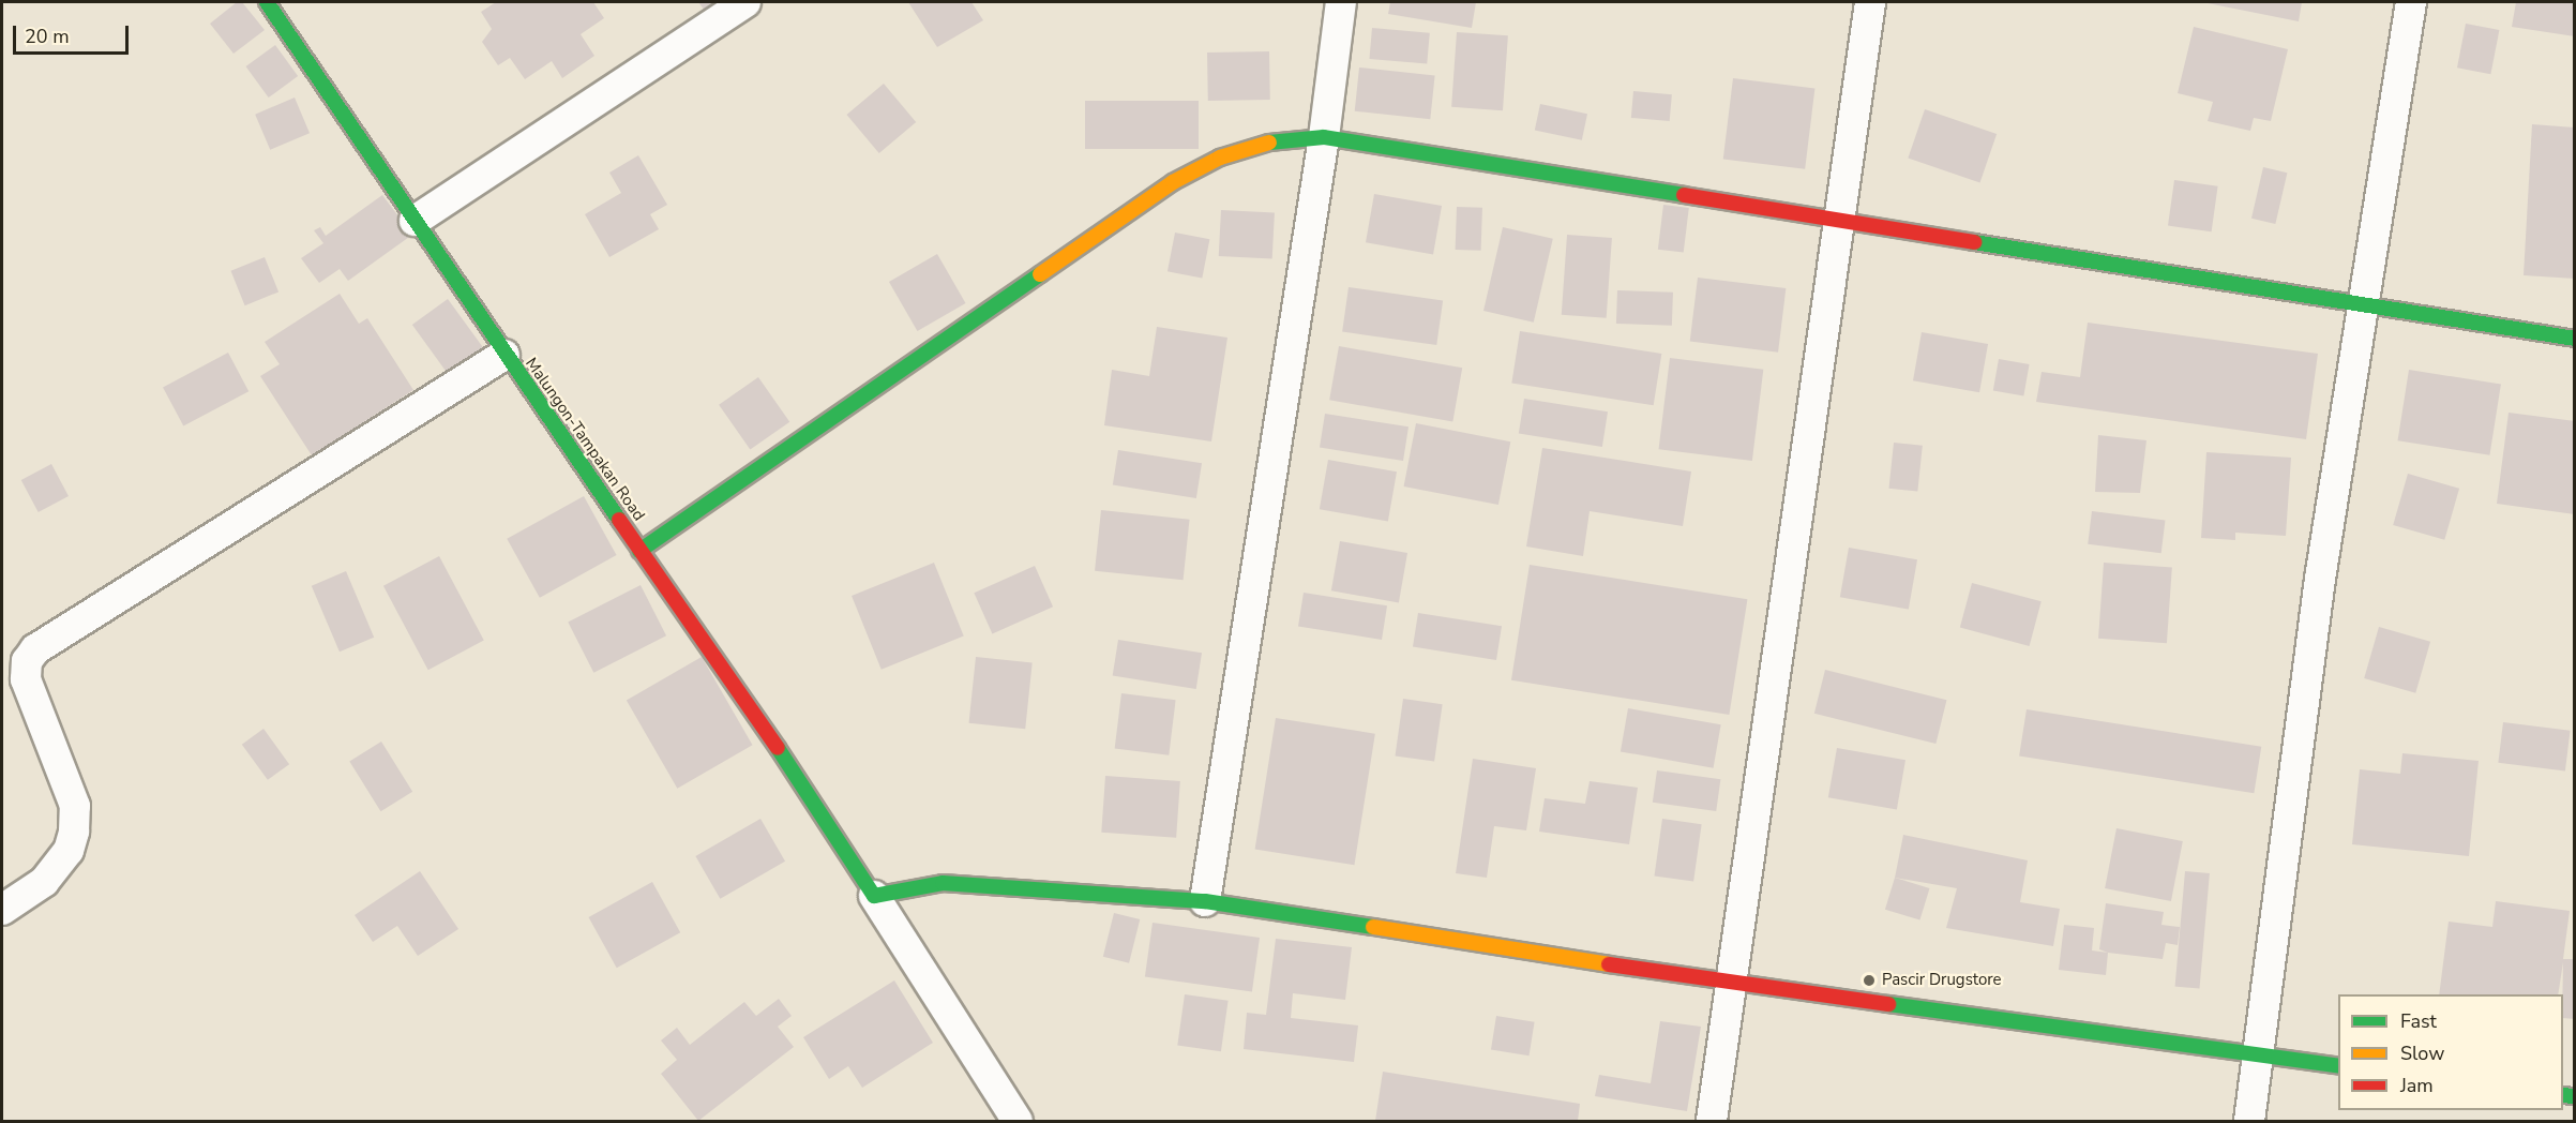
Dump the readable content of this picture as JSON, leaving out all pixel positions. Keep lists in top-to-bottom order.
{
  "streets": {
    "main road": ["Malungon-Tampakan Road"]
  },
  "places": ["Pascir Drugstore"],
  "legend": ["Fast", "Slow", "Jam"],
  "scale_bar": "20 m"
}
